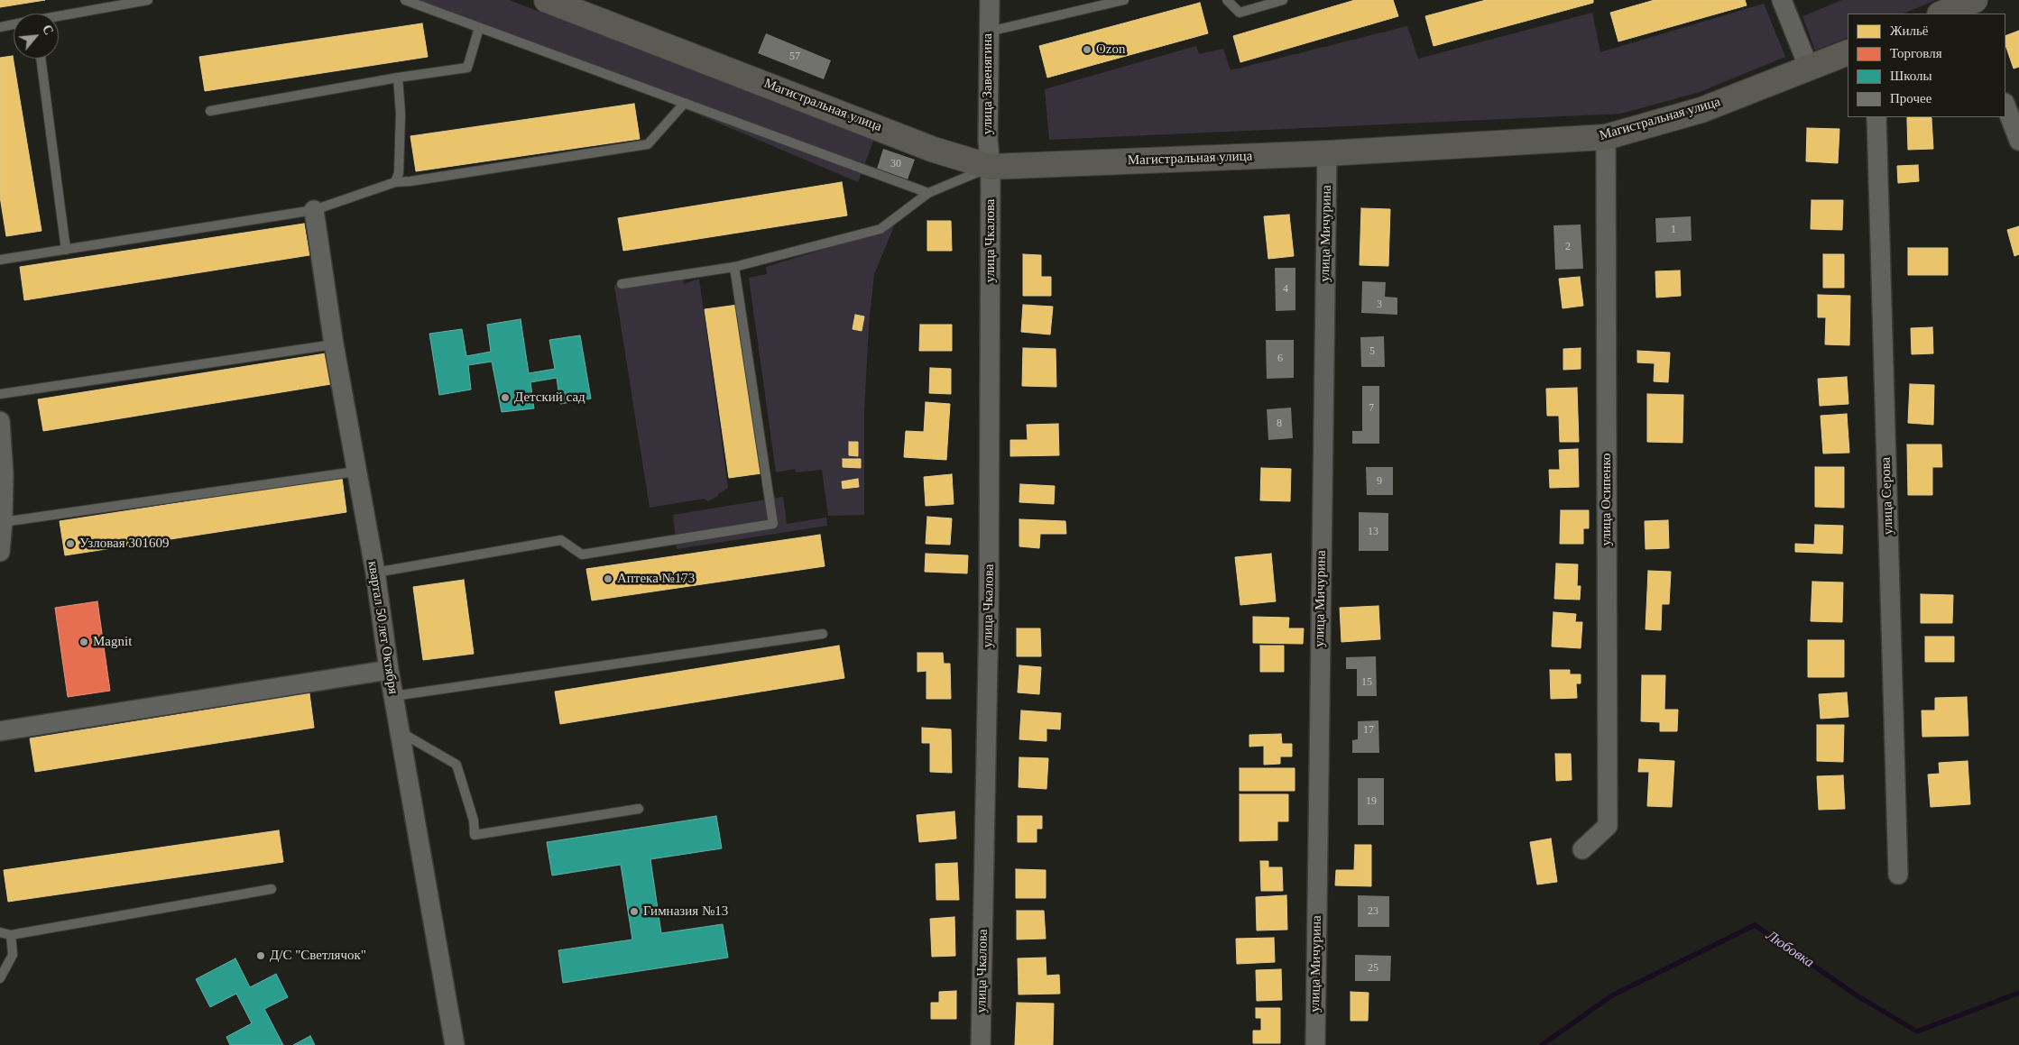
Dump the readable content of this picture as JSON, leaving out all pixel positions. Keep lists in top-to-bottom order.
{
  "streets": {
    "main road": ["Магистральная улица"],
    "street": [
      "улица Завенягина",
      "улица Мичурина",
      "улица Чкалова",
      "улица Серова",
      "улица Осипенко",
      "квартал 50 лет Октября"
    ]
  },
  "crossings": [
    ["улица Завенягина", "Магистральная улица"],
    ["улица Завенягина", "улица Чкалова"],
    ["Магистральная улица", "улица Мичурина"],
    ["Магистральная улица", "улица Чкалова"],
    ["Магистральная улица", "улица Осипенко"]
  ],
  "water": ["Любовка"],
  "places": [
    "Ozon",
    "Детский сад",
    "Узловая 301609",
    "Аптека №173",
    "Magnit",
    "Гимназия №13",
    "Д/С \"Светлячок\""
  ],
  "house_numbers": [
    "57",
    "30",
    "1",
    "2",
    "4",
    "3",
    "5",
    "6",
    "7",
    "8",
    "9",
    "13",
    "15",
    "17",
    "19",
    "23",
    "25"
  ],
  "legend": [
    "Жильё",
    "Торговля",
    "Школы",
    "Прочее"
  ],
  "north": "top right"
}
